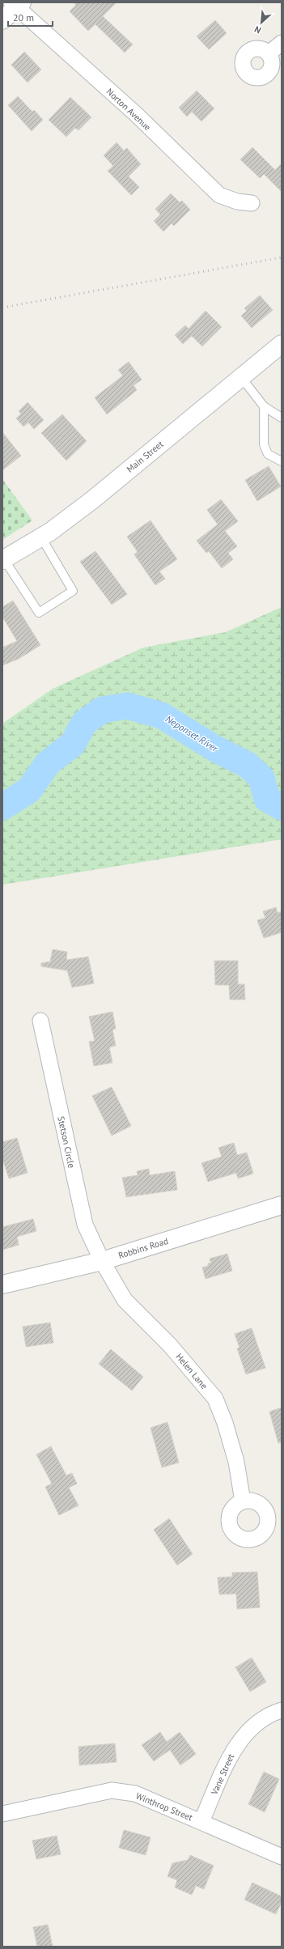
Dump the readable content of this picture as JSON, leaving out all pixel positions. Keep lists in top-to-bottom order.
{
  "streets": {
    "main road": ["Main Street", "Robbins Road"],
    "street": [
      "Norton Avenue",
      "Stetson Circle",
      "Helen Lane",
      "Vane Street",
      "Winthrop Street"
    ]
  },
  "crossings": [
    ["Stetson Circle", "Robbins Road"],
    ["Stetson Circle", "Helen Lane"],
    ["Robbins Road", "Helen Lane"],
    ["Vane Street", "Winthrop Street"]
  ],
  "water": ["Neponset River"],
  "scale_bar": "20 m",
  "north": "bottom left"
}
